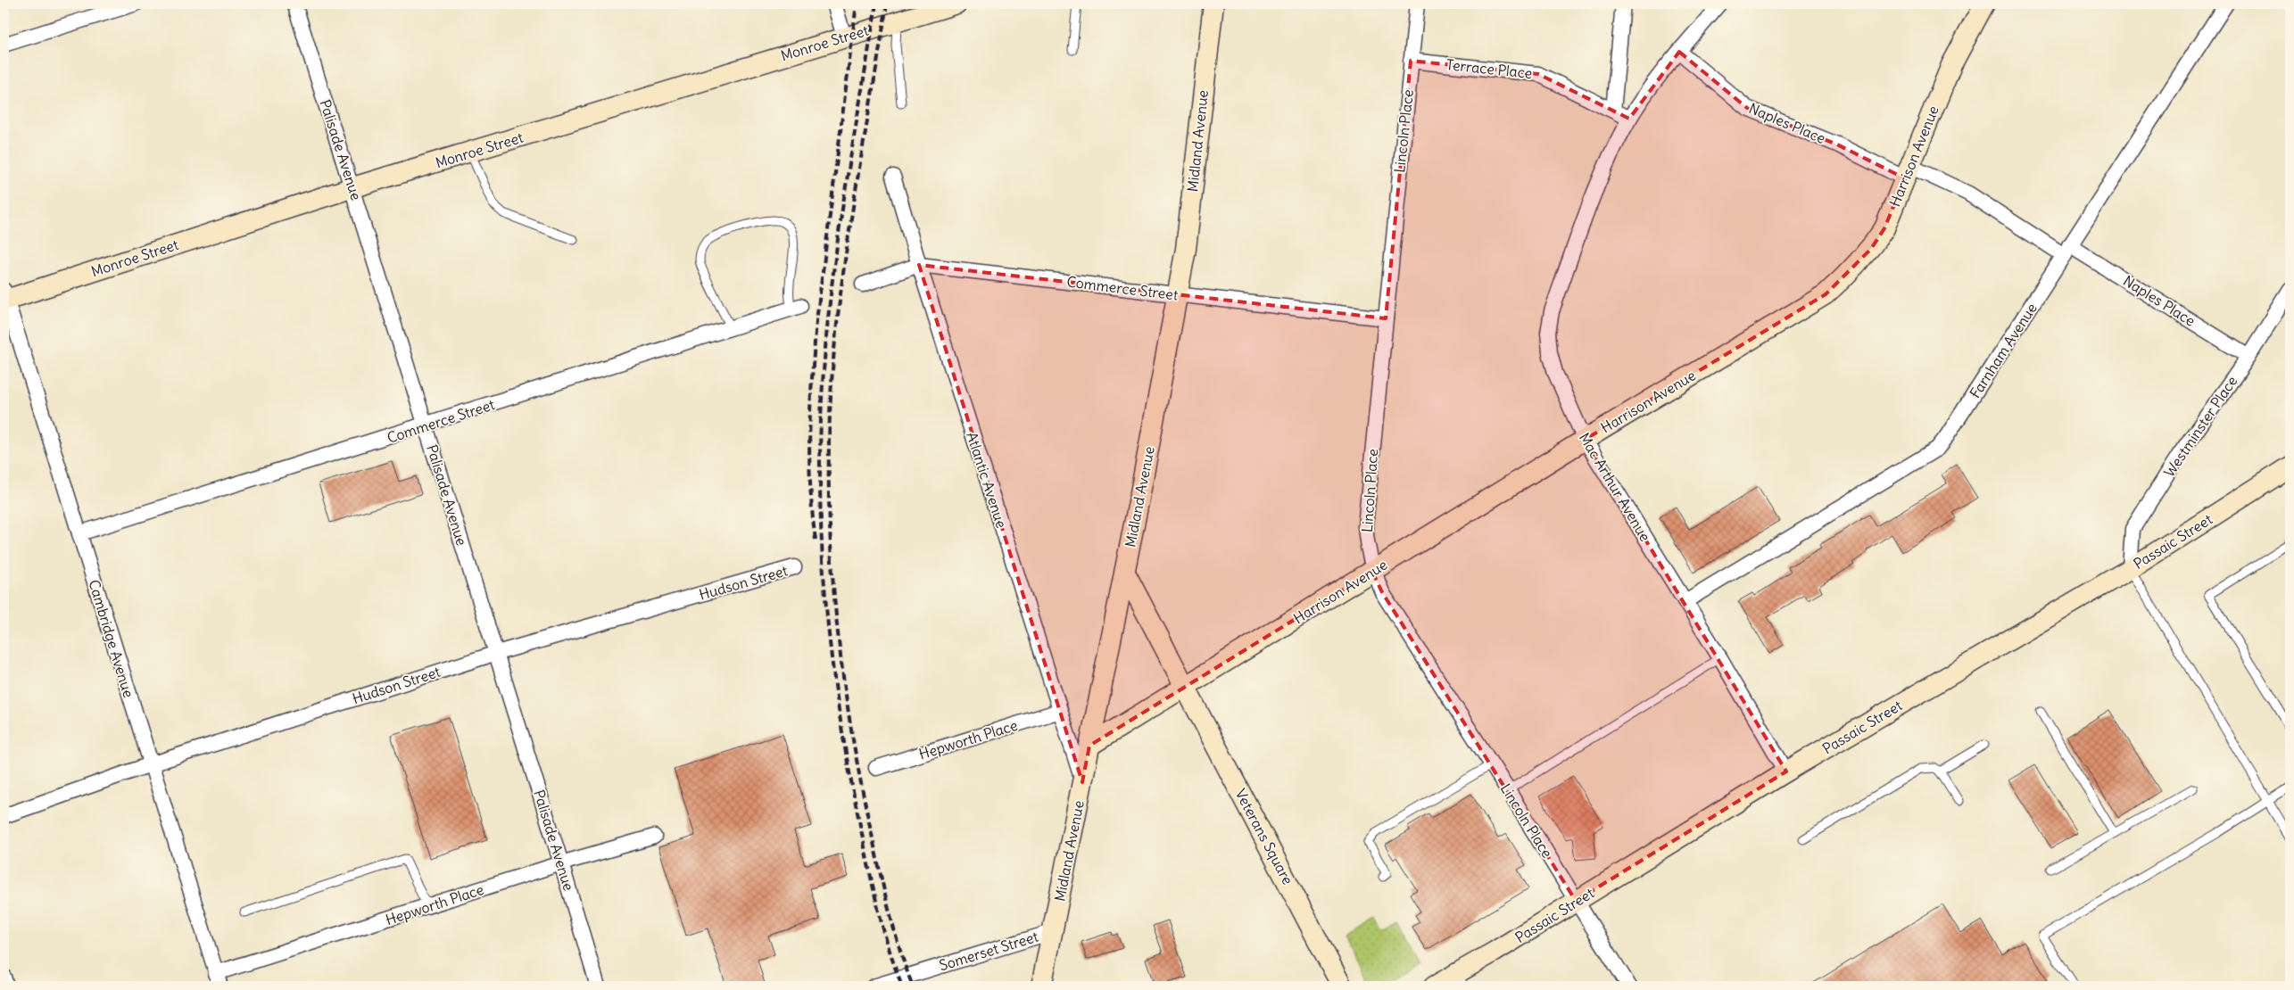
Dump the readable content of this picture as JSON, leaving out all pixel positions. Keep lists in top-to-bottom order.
{
  "streets": {
    "street": [
      "Monroe Street",
      "Terrace Place",
      "Naples Place",
      "Lincoln Place",
      "Midland Avenue",
      "Palisade Avenue",
      "Harrison Avenue",
      "Commerce Street",
      "Farnham Avenue",
      "Westminster Place",
      "Atlantic Avenue",
      "Mac Arthur Avenue",
      "Passaic Street",
      "Hudson Street",
      "Cambridge Avenue",
      "Hepworth Place",
      "Veterans Square",
      "Somerset Street"
    ]
  },
  "crossings": [
    ["Monroe Street", "Palisade Avenue"],
    ["Monroe Street", "Cambridge Avenue"],
    ["Terrace Place", "Lincoln Place"],
    ["Terrace Place", "Mac Arthur Avenue"],
    ["Naples Place", "Harrison Avenue"],
    ["Naples Place", "Farnham Avenue"],
    ["Naples Place", "Westminster Place"],
    ["Naples Place", "Mac Arthur Avenue"],
    ["Lincoln Place", "Harrison Avenue"],
    ["Lincoln Place", "Commerce Street"],
    ["Lincoln Place", "Passaic Street"],
    ["Midland Avenue", "Commerce Street"],
    ["Midland Avenue", "Atlantic Avenue"],
    ["Midland Avenue", "Veterans Square"],
    ["Midland Avenue", "Somerset Street"],
    ["Palisade Avenue", "Commerce Street"],
    ["Palisade Avenue", "Hudson Street"],
    ["Palisade Avenue", "Hepworth Place"],
    ["Harrison Avenue", "Mac Arthur Avenue"],
    ["Harrison Avenue", "Veterans Square"],
    ["Commerce Street", "Atlantic Avenue"],
    ["Commerce Street", "Cambridge Avenue"],
    ["Farnham Avenue", "Mac Arthur Avenue"],
    ["Westminster Place", "Passaic Street"],
    ["Atlantic Avenue", "Hepworth Place"],
    ["Mac Arthur Avenue", "Passaic Street"],
    ["Hudson Street", "Cambridge Avenue"],
    ["Cambridge Avenue", "Hepworth Place"]
  ]
}
